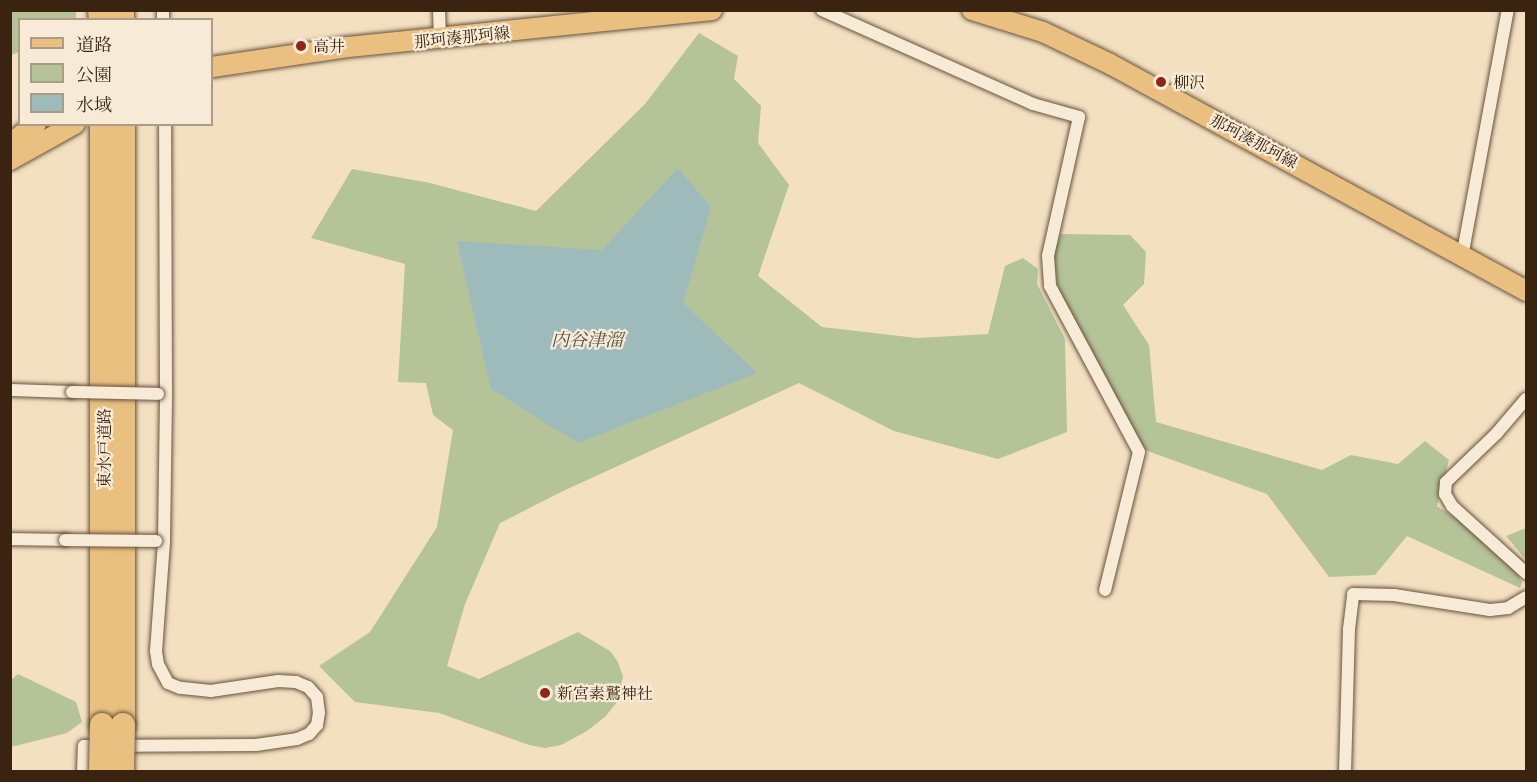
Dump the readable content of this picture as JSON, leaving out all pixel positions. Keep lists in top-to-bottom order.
{
  "streets": {
    "highway": ["東水戸道路"],
    "main road": ["那珂湊那珂線"]
  },
  "water": ["内谷津溜"],
  "places": ["高井", "柳沢", "新宮素鷲神社"],
  "legend": ["道路", "公園", "水域"]
}
